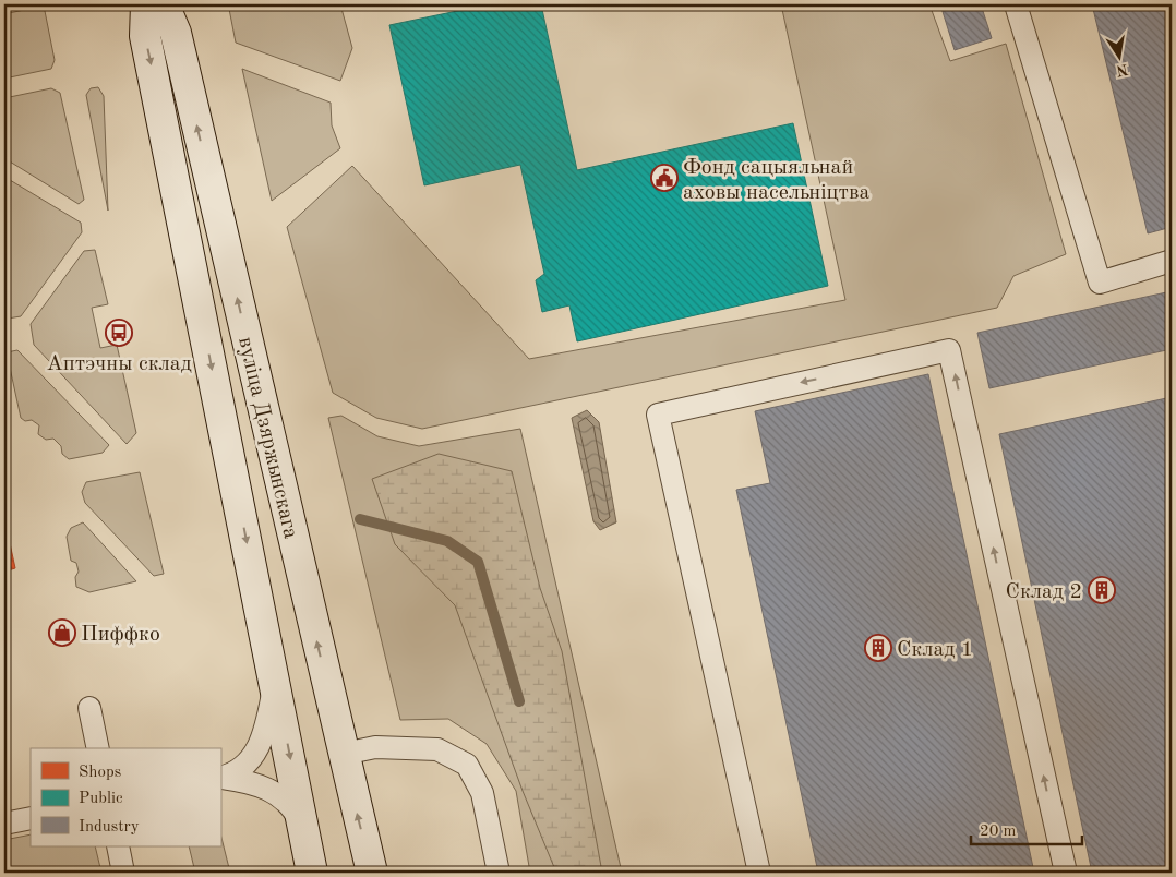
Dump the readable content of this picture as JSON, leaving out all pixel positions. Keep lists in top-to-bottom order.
{
  "streets": {
    "main road": ["вуліца Дзяржынскага"]
  },
  "places": {
    "public building": ["Фонд сацыяльнай аховы насельніцтва"],
    "bus stop": ["Аптэчны склад"],
    "building": ["Склад 2", "Склад 1"],
    "shop": ["Пиффко"]
  },
  "legend": ["Shops", "Public", "Industry"],
  "scale_bar": "20 m",
  "north": "bottom"
}
